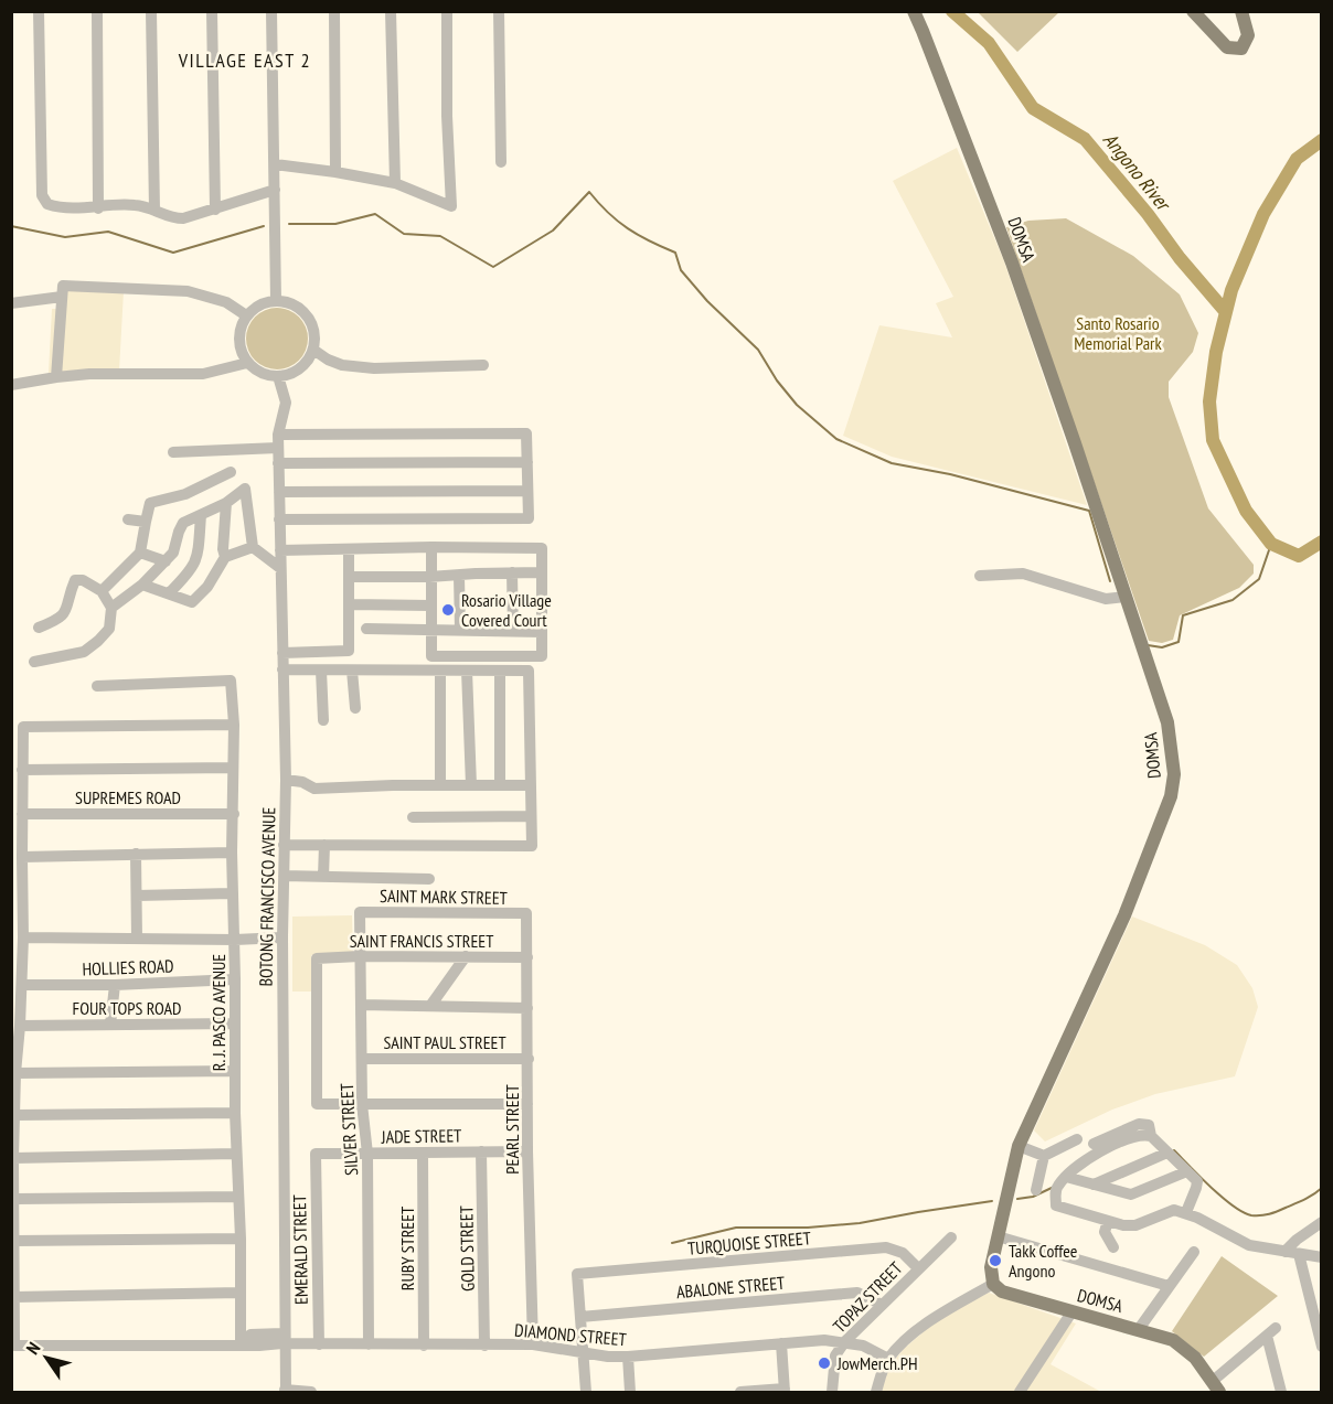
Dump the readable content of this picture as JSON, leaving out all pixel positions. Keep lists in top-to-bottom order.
{
  "streets": {
    "main road": ["DOMSA"],
    "street": [
      "SUPREMES ROAD",
      "BOTONG FRANCISCO AVENUE",
      "SAINT MARK STREET",
      "SAINT FRANCIS STREET",
      "HOLLIES ROAD",
      "FOUR TOPS ROAD",
      "R. J. PASCO AVENUE",
      "SAINT PAUL STREET",
      "SILVER STREET",
      "PEARL STREET",
      "JADE STREET",
      "TURQUOISE STREET",
      "RUBY STREET",
      "GOLD STREET",
      "EMERALD STREET",
      "ABALONE STREET",
      "TOPAZ STREET",
      "DIAMOND STREET"
    ]
  },
  "crossings": [
    ["SUPREMES ROAD", "R. J. PASCO AVENUE"],
    ["BOTONG FRANCISCO AVENUE", "DIAMOND STREET"],
    ["SAINT MARK STREET", "SILVER STREET"],
    ["SAINT MARK STREET", "PEARL STREET"],
    ["SAINT FRANCIS STREET", "SILVER STREET"],
    ["SAINT FRANCIS STREET", "PEARL STREET"],
    ["HOLLIES ROAD", "R. J. PASCO AVENUE"],
    ["FOUR TOPS ROAD", "R. J. PASCO AVENUE"],
    ["R. J. PASCO AVENUE", "DIAMOND STREET"],
    ["SAINT PAUL STREET", "SILVER STREET"],
    ["SAINT PAUL STREET", "PEARL STREET"],
    ["SILVER STREET", "JADE STREET"],
    ["SILVER STREET", "DIAMOND STREET"],
    ["PEARL STREET", "JADE STREET"],
    ["PEARL STREET", "DIAMOND STREET"],
    ["JADE STREET", "RUBY STREET"],
    ["JADE STREET", "GOLD STREET"],
    ["JADE STREET", "EMERALD STREET"],
    ["TURQUOISE STREET", "ABALONE STREET"],
    ["TURQUOISE STREET", "TOPAZ STREET"],
    ["RUBY STREET", "DIAMOND STREET"],
    ["GOLD STREET", "DIAMOND STREET"],
    ["EMERALD STREET", "DIAMOND STREET"],
    ["ABALONE STREET", "TOPAZ STREET"],
    ["TOPAZ STREET", "DIAMOND STREET"]
  ],
  "districts": ["VILLAGE EAST 2"],
  "water": ["Angono River"],
  "parks": ["Santo Rosario Memorial Park"],
  "places": ["Rosario Village Covered Court", "Takk Coffee Angono", "JowMerch.PH"],
  "north": "top left"
}
